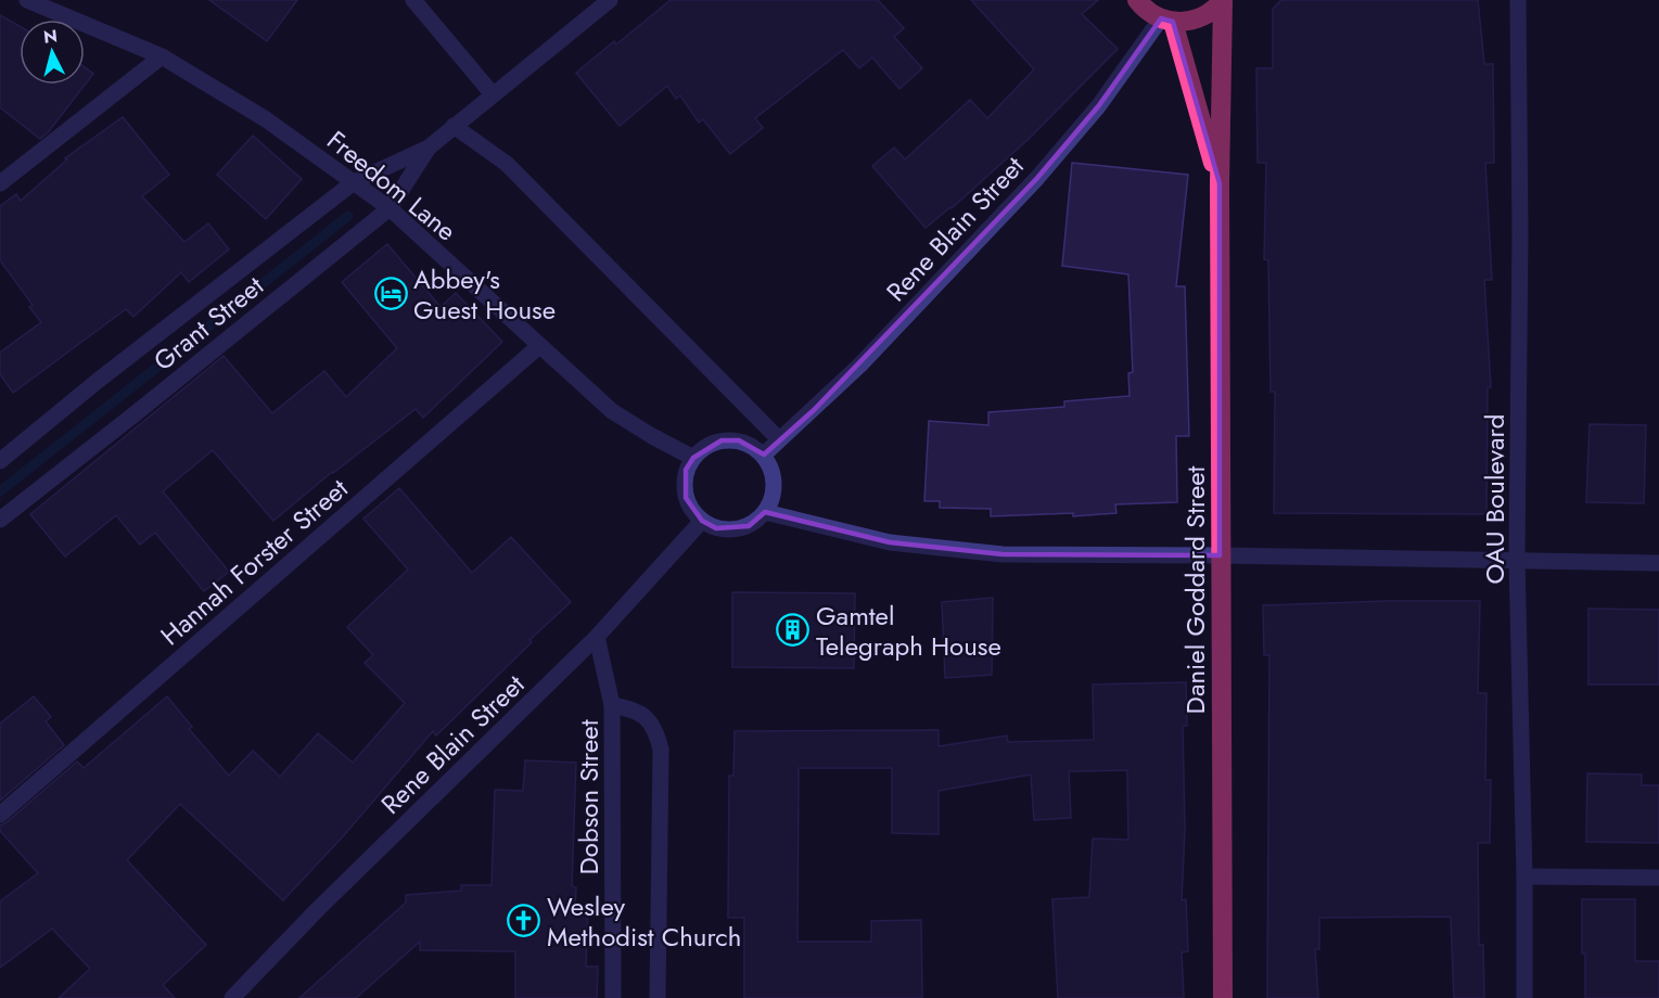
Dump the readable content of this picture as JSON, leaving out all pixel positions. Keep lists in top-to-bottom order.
{
  "streets": {
    "highway": ["Daniel Goddard Street"],
    "street": [
      "Freedom Lane",
      "Rene Blain Street",
      "Grant Street",
      "OAU Boulevard",
      "Hannah Forster Street",
      "Dobson Street"
    ]
  },
  "crossings": [
    ["Freedom Lane", "Rene Blain Street"],
    ["Freedom Lane", "Grant Street"],
    ["Freedom Lane", "Hannah Forster Street"],
    ["Rene Blain Street", "Daniel Goddard Street"],
    ["Rene Blain Street", "Dobson Street"]
  ],
  "places": {
    "hotel": ["Abbey's Guest House"],
    "building": ["Gamtel Telegraph House"],
    "church": ["Wesley Methodist Church"]
  },
  "north": "top"
}
